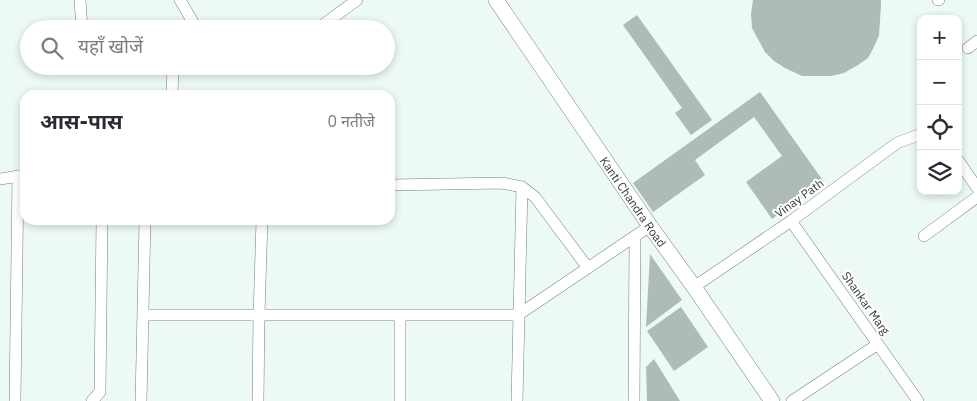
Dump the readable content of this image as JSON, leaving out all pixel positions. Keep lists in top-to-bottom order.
{
  "streets": {
    "street": ["Vinay Path", "Kanti Chandra Road", "Shankar Marg"]
  },
  "crossings": [
    ["Vinay Path", "Kanti Chandra Road"],
    ["Vinay Path", "Shankar Marg"]
  ],
  "page": {
    "map_buttons": ["+", "−"],
    "search": "यहाँ खोजें",
    "heading": ["आस-पास", "0 नतीजे"]
  }
}
